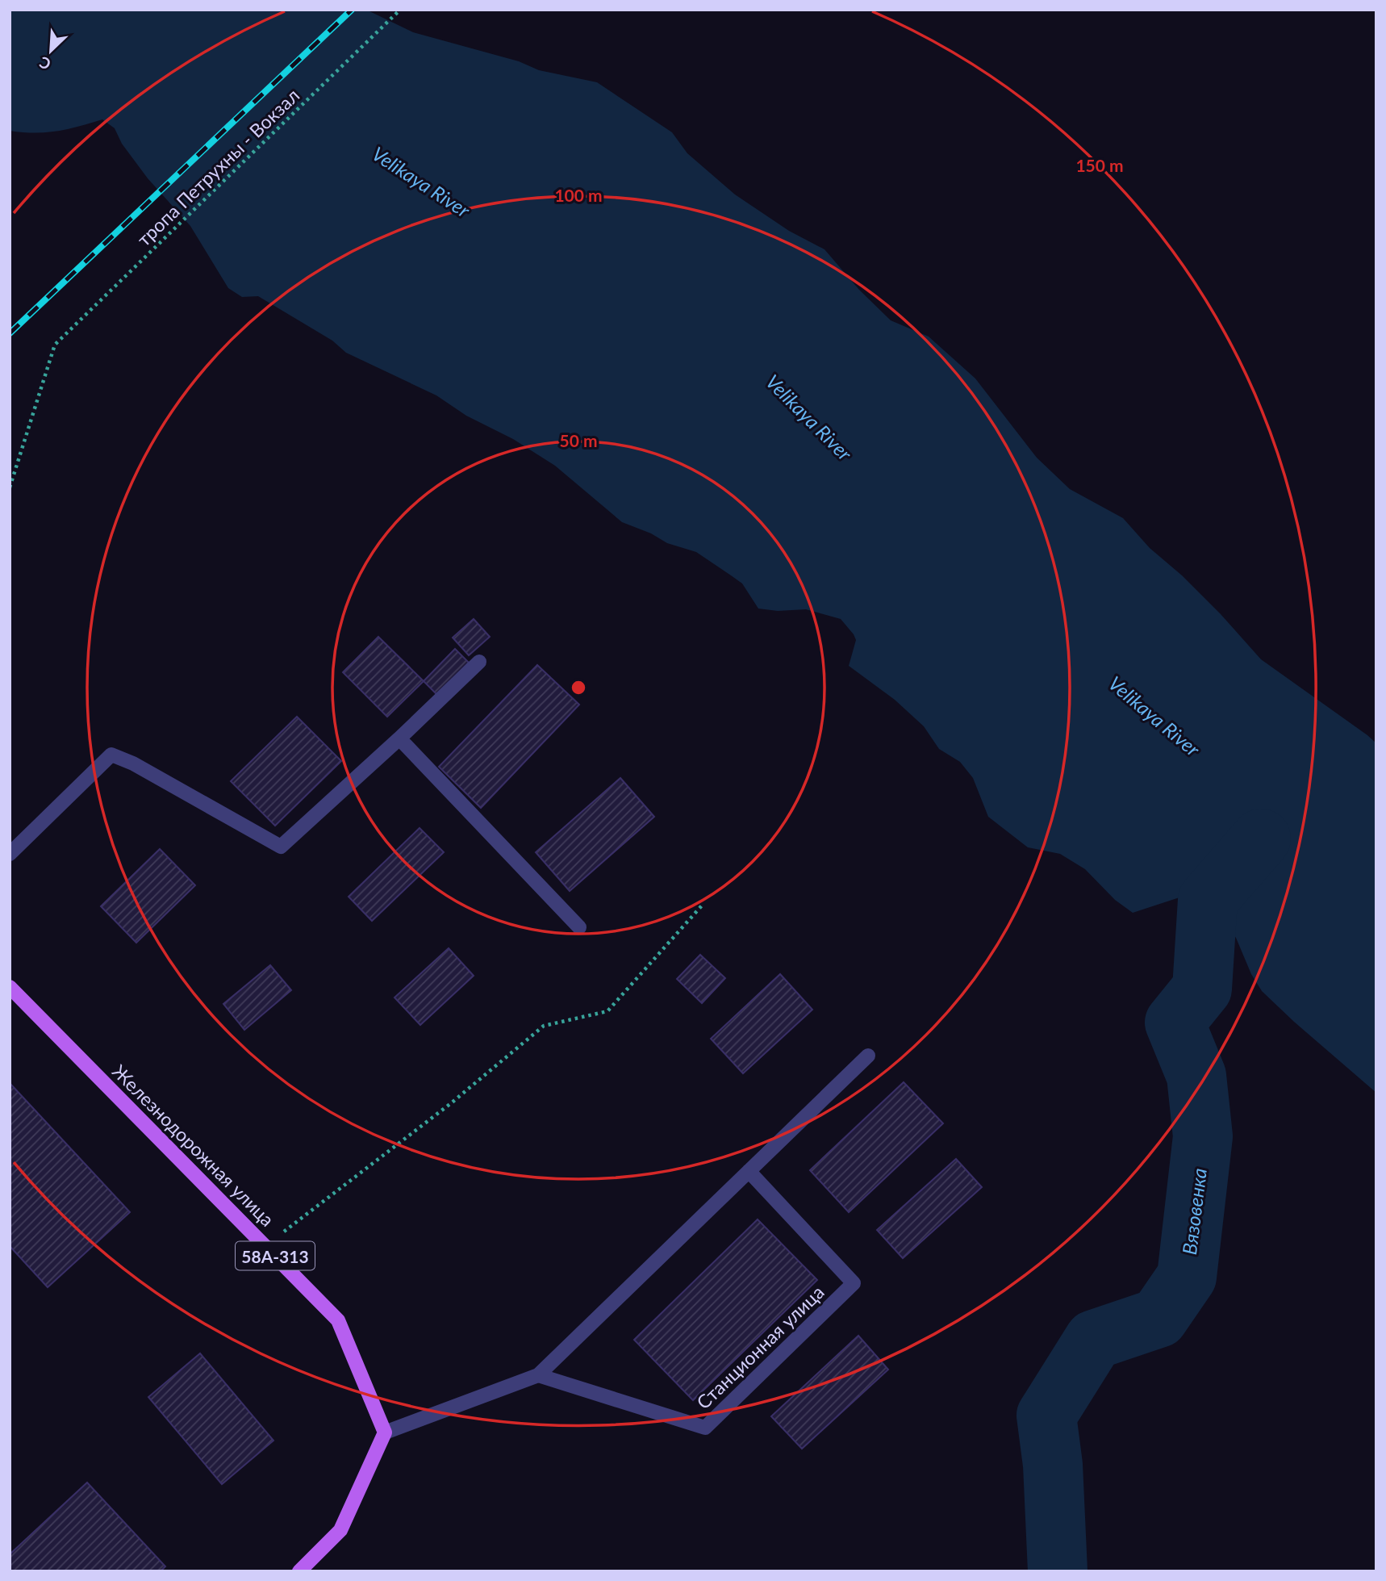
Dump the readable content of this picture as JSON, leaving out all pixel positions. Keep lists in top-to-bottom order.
{
  "streets": {
    "main road": ["Железнодорожная улица", "58А-313"],
    "lane": ["Станционная улица"],
    "path": ["тропа Петрухны - Вокзал"]
  },
  "water": ["Velikaya River", "Вязовенка"],
  "north": "bottom left",
  "rings": ["150 m", "100 m", "50 m"]
}
